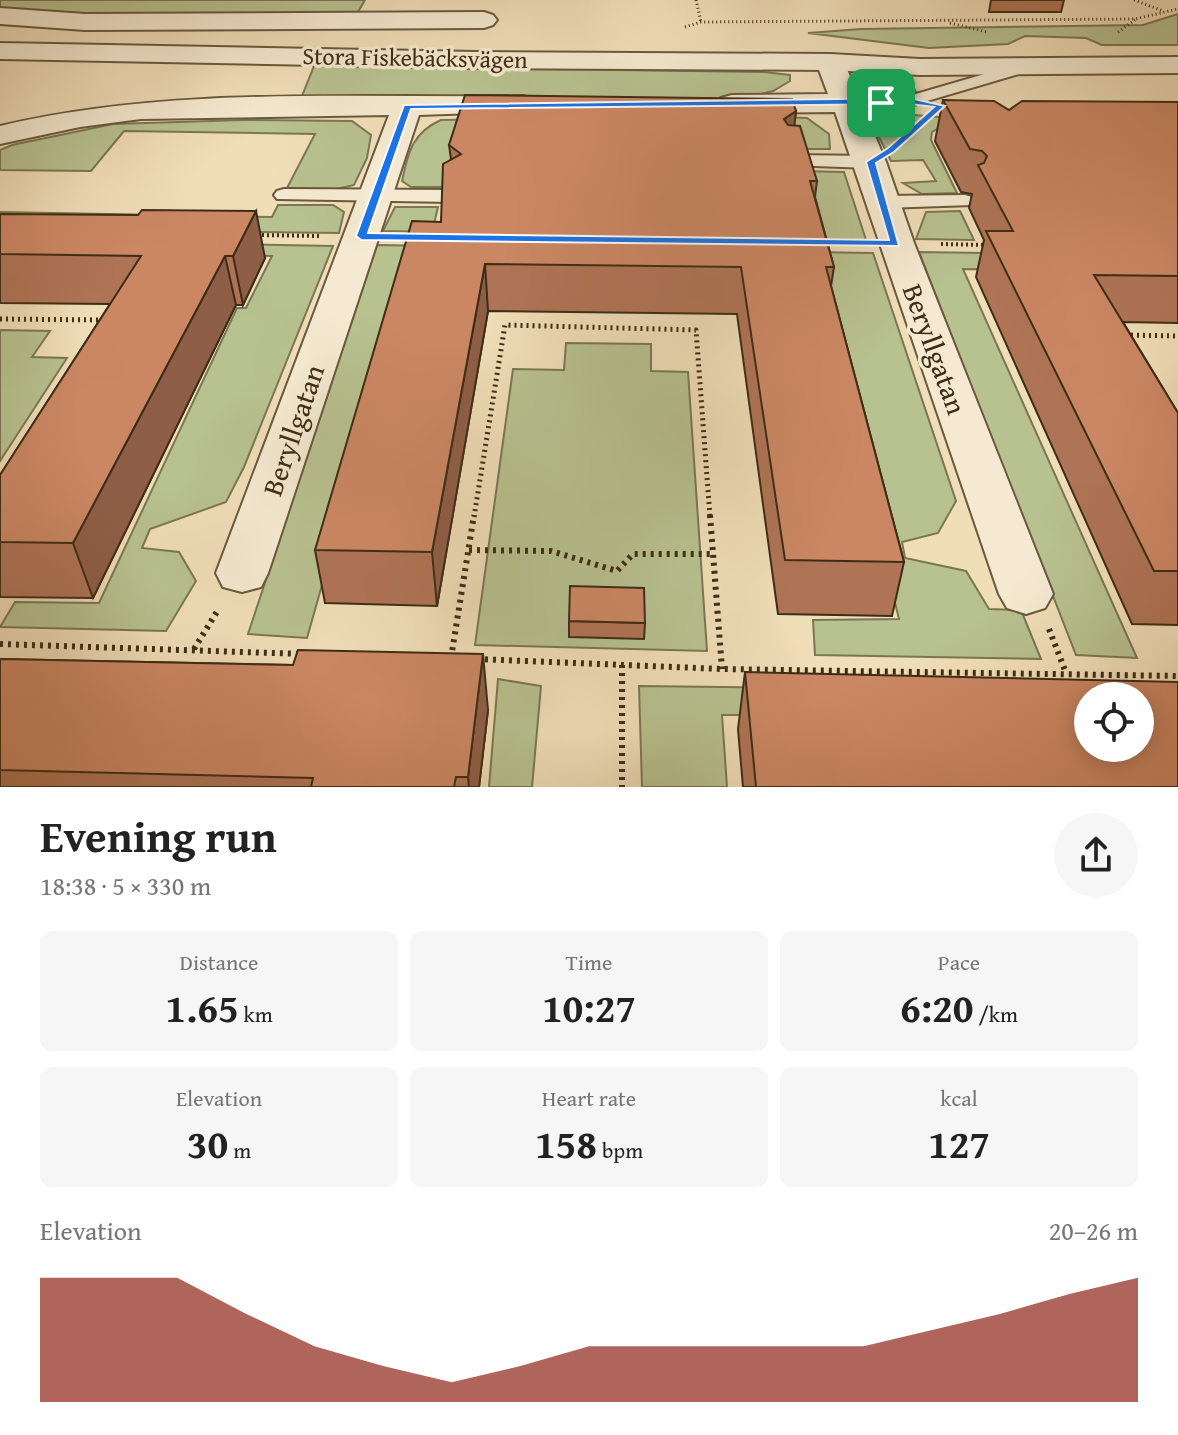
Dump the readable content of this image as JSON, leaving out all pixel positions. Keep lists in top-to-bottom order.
{
  "streets": {
    "street": ["Stora Fiskebäcksvägen", "Beryllgatan"]
  },
  "crossings": [
    ["Stora Fiskebäcksvägen", "Beryllgatan"]
  ],
  "page": {
    "heading": ["Evening run", "18:38 · 5 × 330 m"],
    "stats": [
      ["Distance", "1.65 km"],
      ["Time", "10:27"],
      ["Pace", "6:20 /km"],
      ["Elevation", "30 m"],
      ["Heart rate", "158 bpm"],
      ["kcal", "127"]
    ],
    "chart": ["Elevation", "20–26 m"]
  }
}
